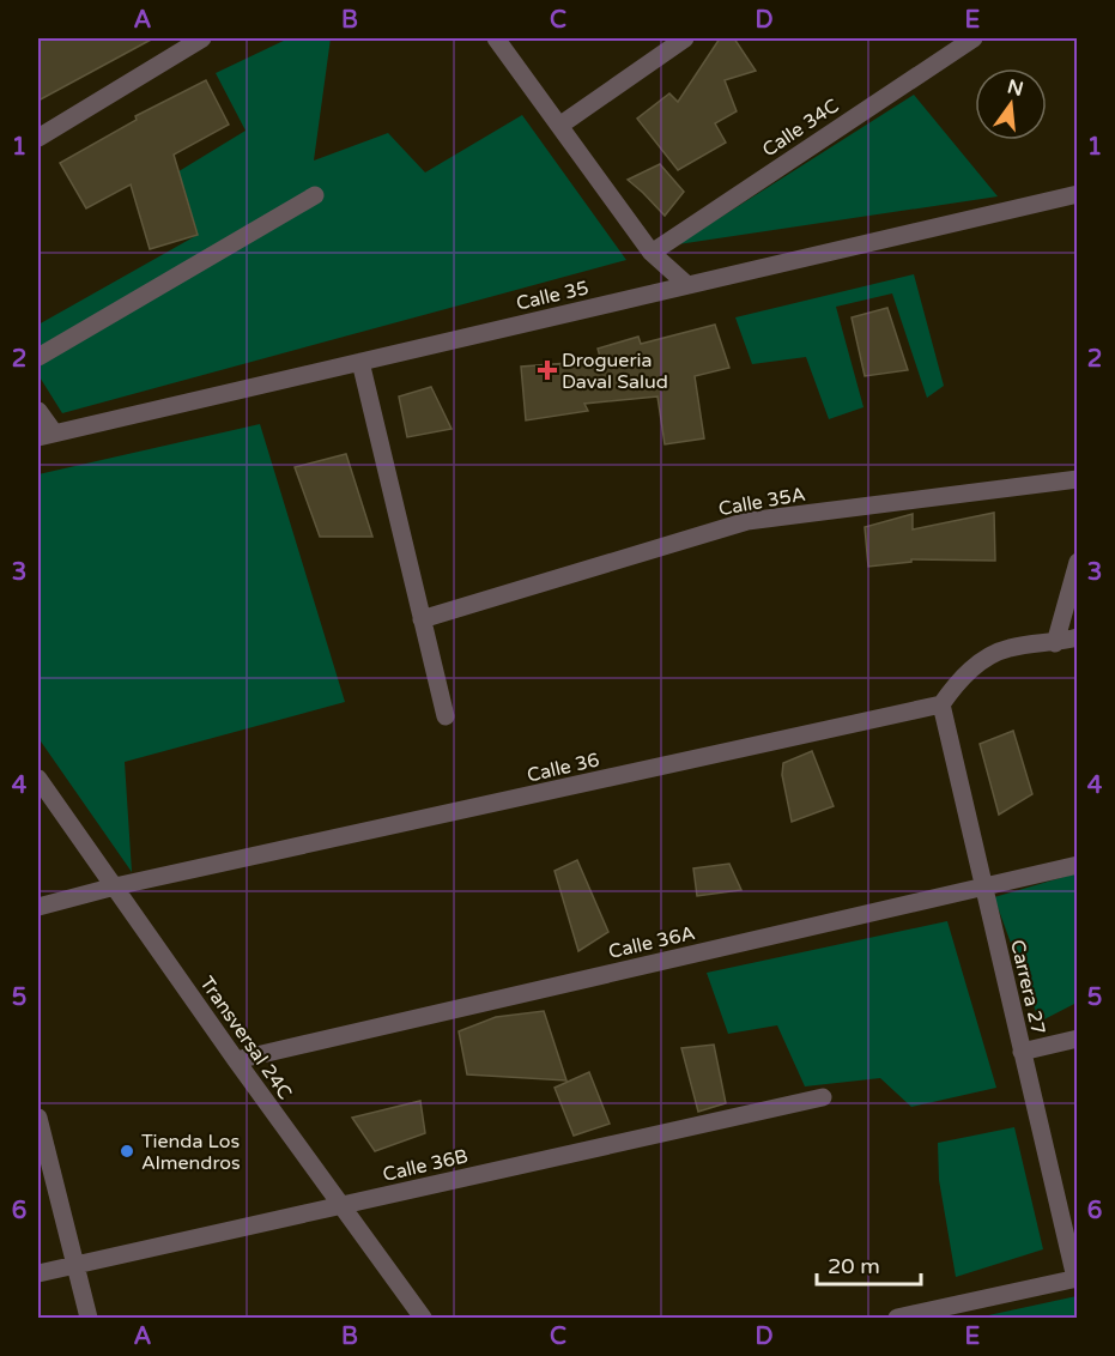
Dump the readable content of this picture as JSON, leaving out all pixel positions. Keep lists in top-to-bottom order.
{
  "streets": {
    "street": [
      "Calle 34C",
      "Calle 35",
      "Calle 35A",
      "Calle 36",
      "Calle 36A",
      "Carrera 27",
      "Transversal 24C",
      "Calle 36B"
    ]
  },
  "crossings": [
    ["Calle 36", "Carrera 27"],
    ["Calle 36", "Transversal 24C"],
    ["Calle 36A", "Carrera 27"],
    ["Calle 36A", "Transversal 24C"],
    ["Transversal 24C", "Calle 36B"]
  ],
  "places": {
    "health": ["Drogueria Daval Salud"],
    "other": ["Tienda Los Almendros"]
  },
  "scale_bar": "20 m",
  "north": "top",
  "grid": {
    "columns": [
      "A",
      "B",
      "C",
      "D",
      "E"
    ],
    "rows": [
      "1",
      "2",
      "3",
      "4",
      "5",
      "6"
    ]
  }
}
